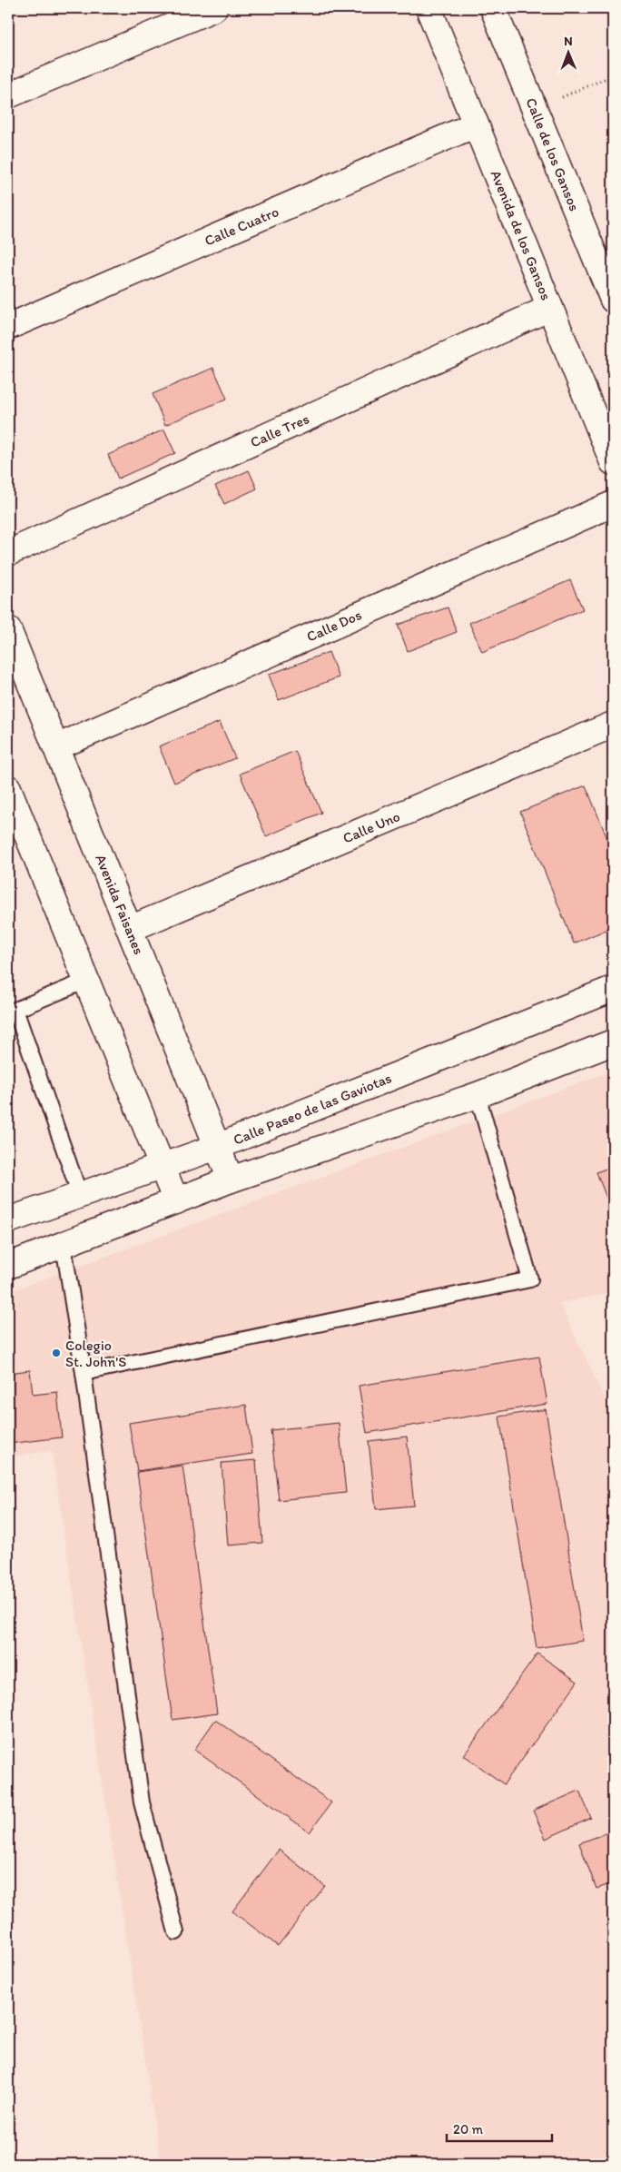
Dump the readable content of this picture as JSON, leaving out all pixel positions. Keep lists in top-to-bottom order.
{
  "streets": {
    "street": [
      "Calle de los Gansos",
      "Calle Cuatro",
      "Avenida de los Gansos",
      "Calle Tres",
      "Calle Dos",
      "Calle Uno",
      "Avenida Faisanes",
      "Calle Paseo de las Gaviotas"
    ]
  },
  "crossings": [
    ["Calle Cuatro", "Avenida de los Gansos"],
    ["Avenida de los Gansos", "Calle Tres"],
    ["Calle Dos", "Avenida Faisanes"],
    ["Calle Uno", "Avenida Faisanes"],
    ["Avenida Faisanes", "Calle Paseo de las Gaviotas"]
  ],
  "places": ["Colegio St. John'S"],
  "scale_bar": "20 m",
  "north": "top"
}
